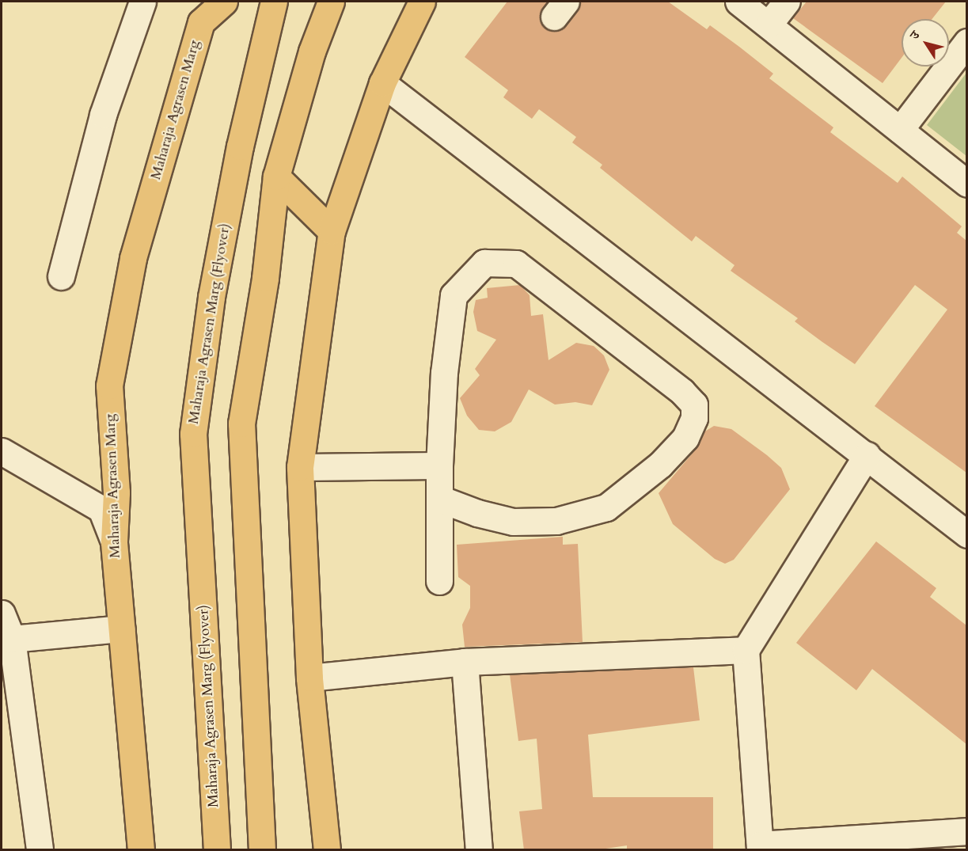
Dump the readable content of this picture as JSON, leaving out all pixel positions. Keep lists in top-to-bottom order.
{
  "streets": {
    "main road": ["Maharaja Agrasen Marg", "Maharaja Agrasen Marg (Flyover)"]
  },
  "north": "top left"
}
